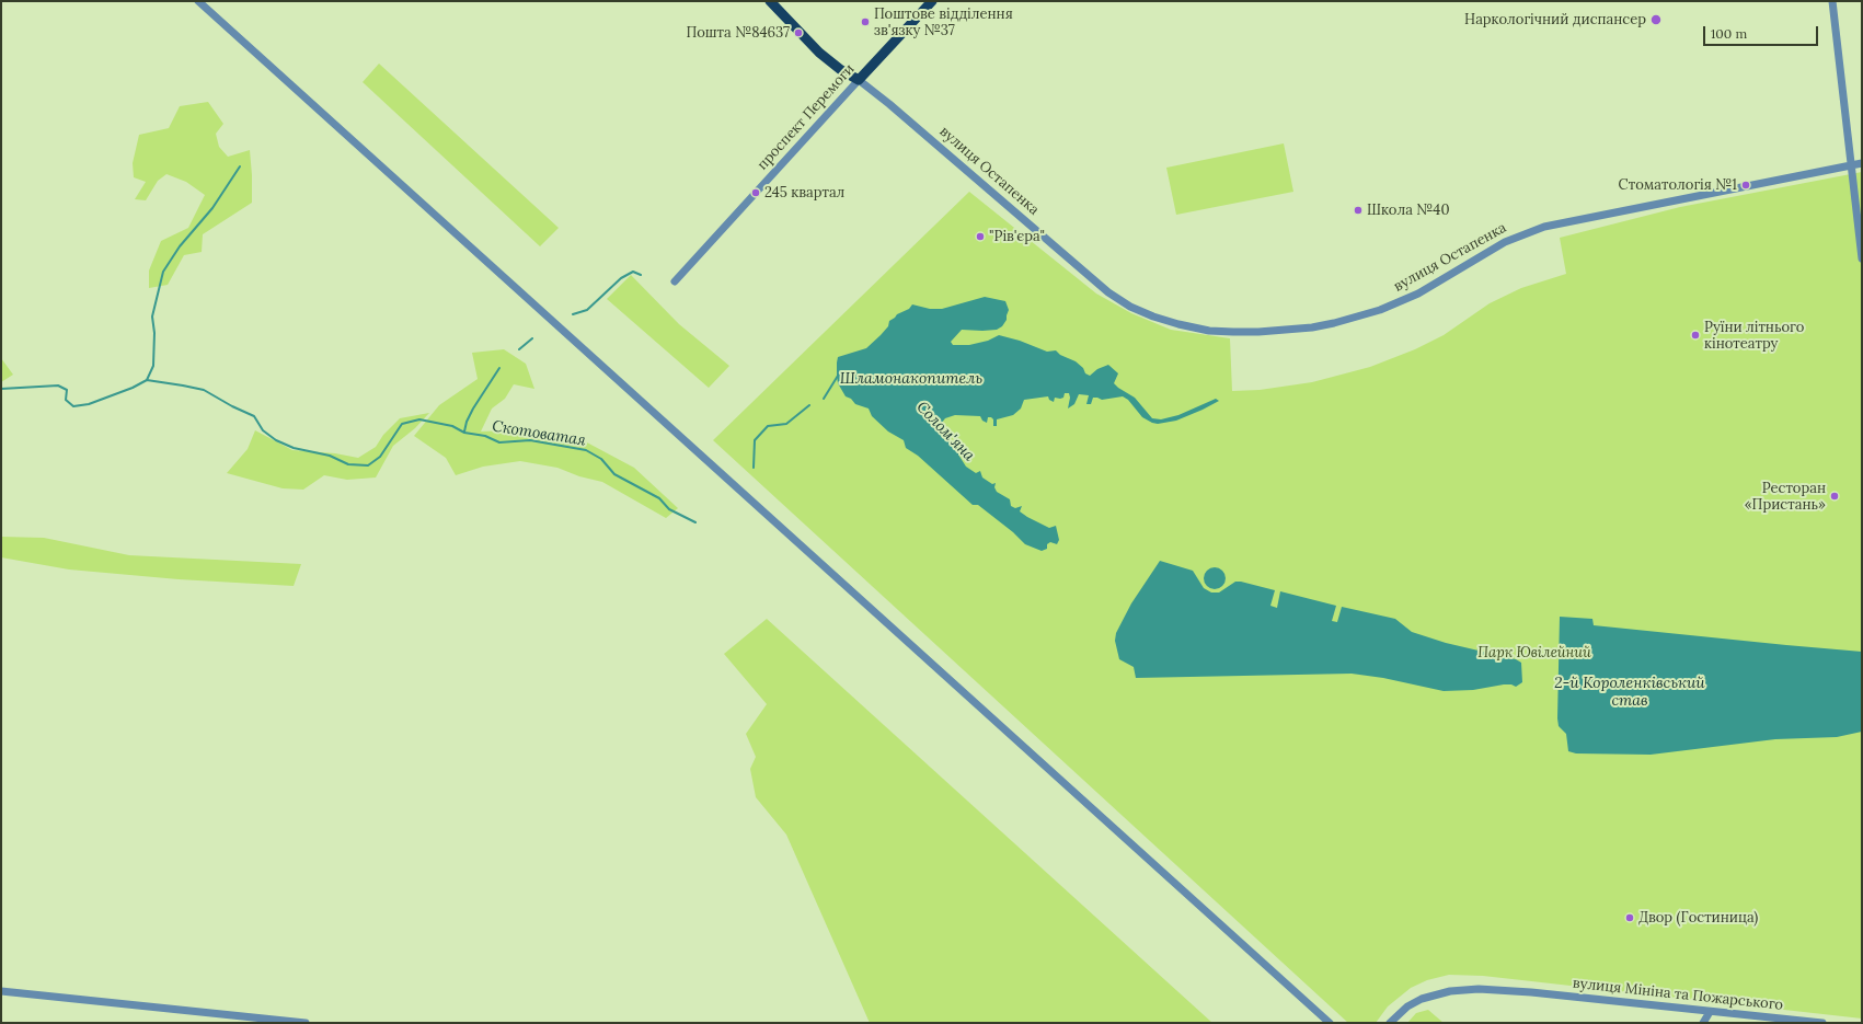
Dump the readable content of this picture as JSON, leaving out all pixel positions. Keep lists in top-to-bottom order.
{
  "streets": {
    "main road": ["проспект Перемоги", "вулиця Остапенка"],
    "street": ["вулиця Мініна та Пожарського"]
  },
  "crossings": [
    ["проспект Перемоги", "вулиця Остапенка"]
  ],
  "water": [
    "Шламонакопитель",
    "Солом'яна",
    "Скотоватая",
    "2-й Короленківський став"
  ],
  "parks": ["Парк Ювілейний"],
  "places": [
    "Наркологічний диспансер",
    "Поштове відділення зв'язку №37",
    "Пошта №84637",
    "Стоматологія №1",
    "245 квартал",
    "Школа №40",
    "\"Рів'єра\"",
    "Руїни літнього кінотеатру",
    "Ресторан «Пристань»",
    "Двор (Гостиница)"
  ],
  "scale_bar": "100 m"
}
